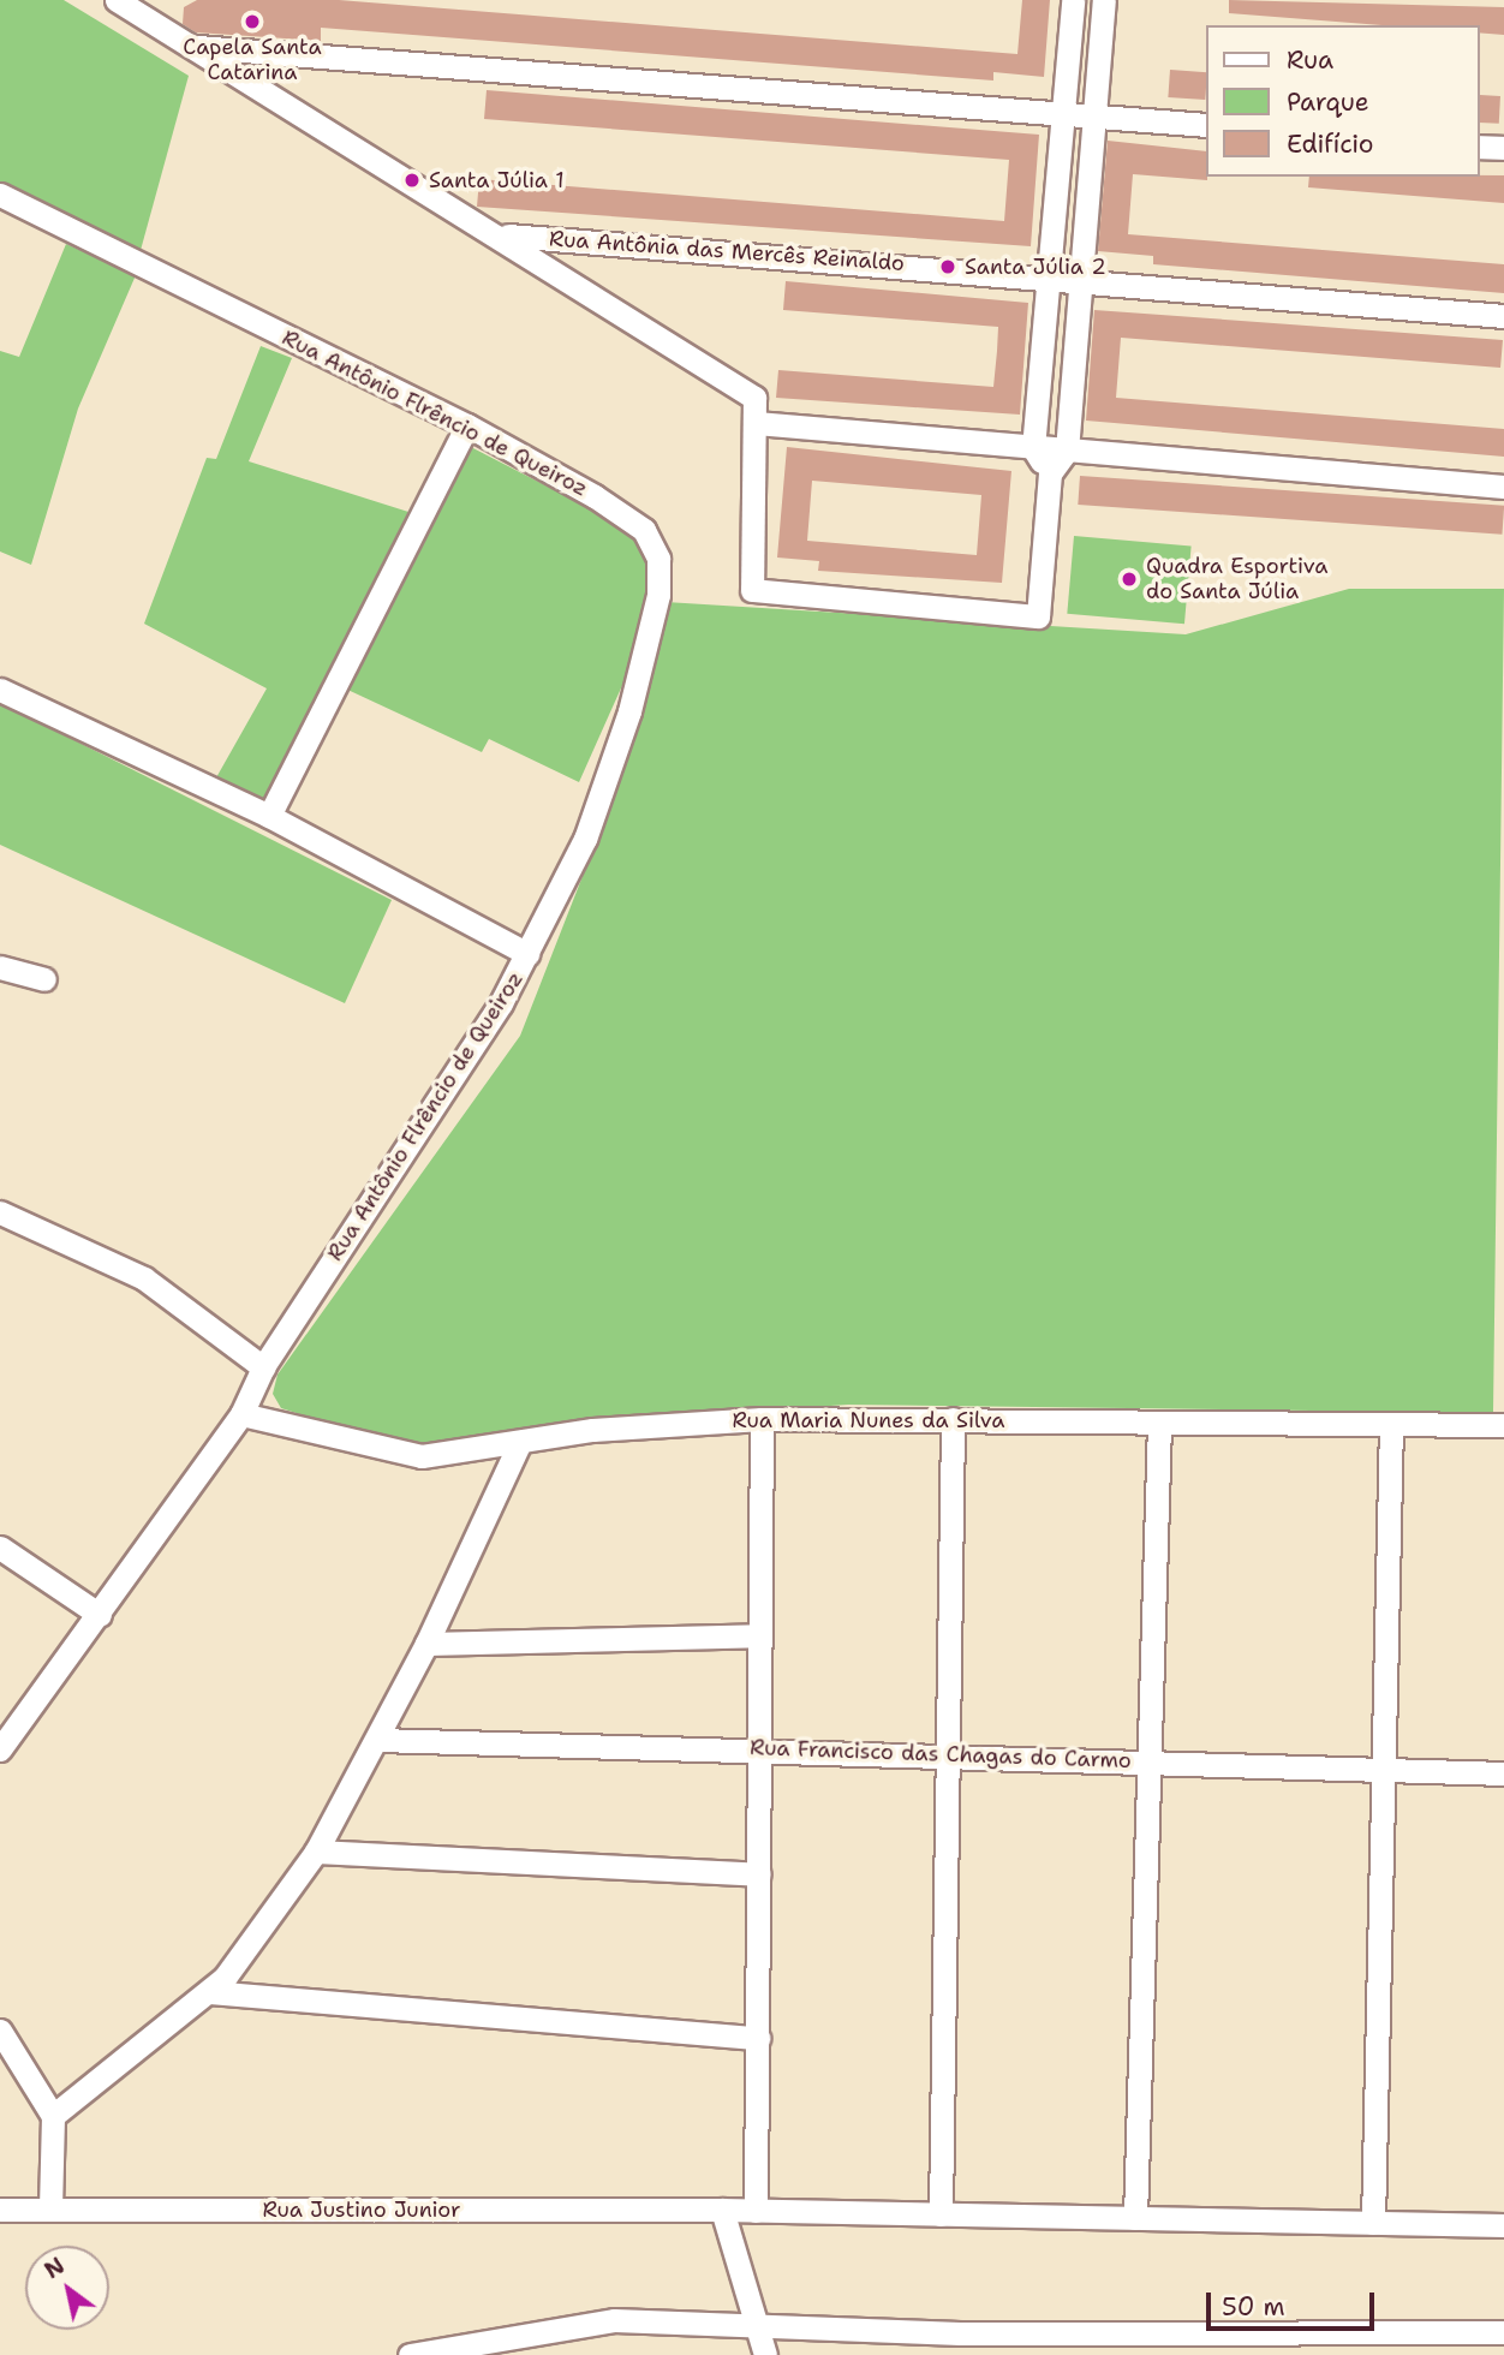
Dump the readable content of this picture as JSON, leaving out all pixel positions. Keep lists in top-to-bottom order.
{
  "streets": {
    "street": [
      "Rua Antônia das Mercês Reinaldo",
      "Rua Antônio Flrêncio de Queiroz",
      "Rua Maria Nunes da Silva",
      "Rua Francisco das Chagas do Carmo",
      "Rua Justino Junior"
    ]
  },
  "crossings": [
    ["Rua Antônio Flrêncio de Queiroz", "Rua Maria Nunes da Silva"]
  ],
  "places": [
    "Capela Santa Catarina",
    "Santa Júlia 1",
    "Santa Júlia 2",
    "Quadra Esportiva do Santa Júlia"
  ],
  "legend": ["Rua", "Parque", "Edifício"],
  "scale_bar": "50 m",
  "north": "top left"
}
